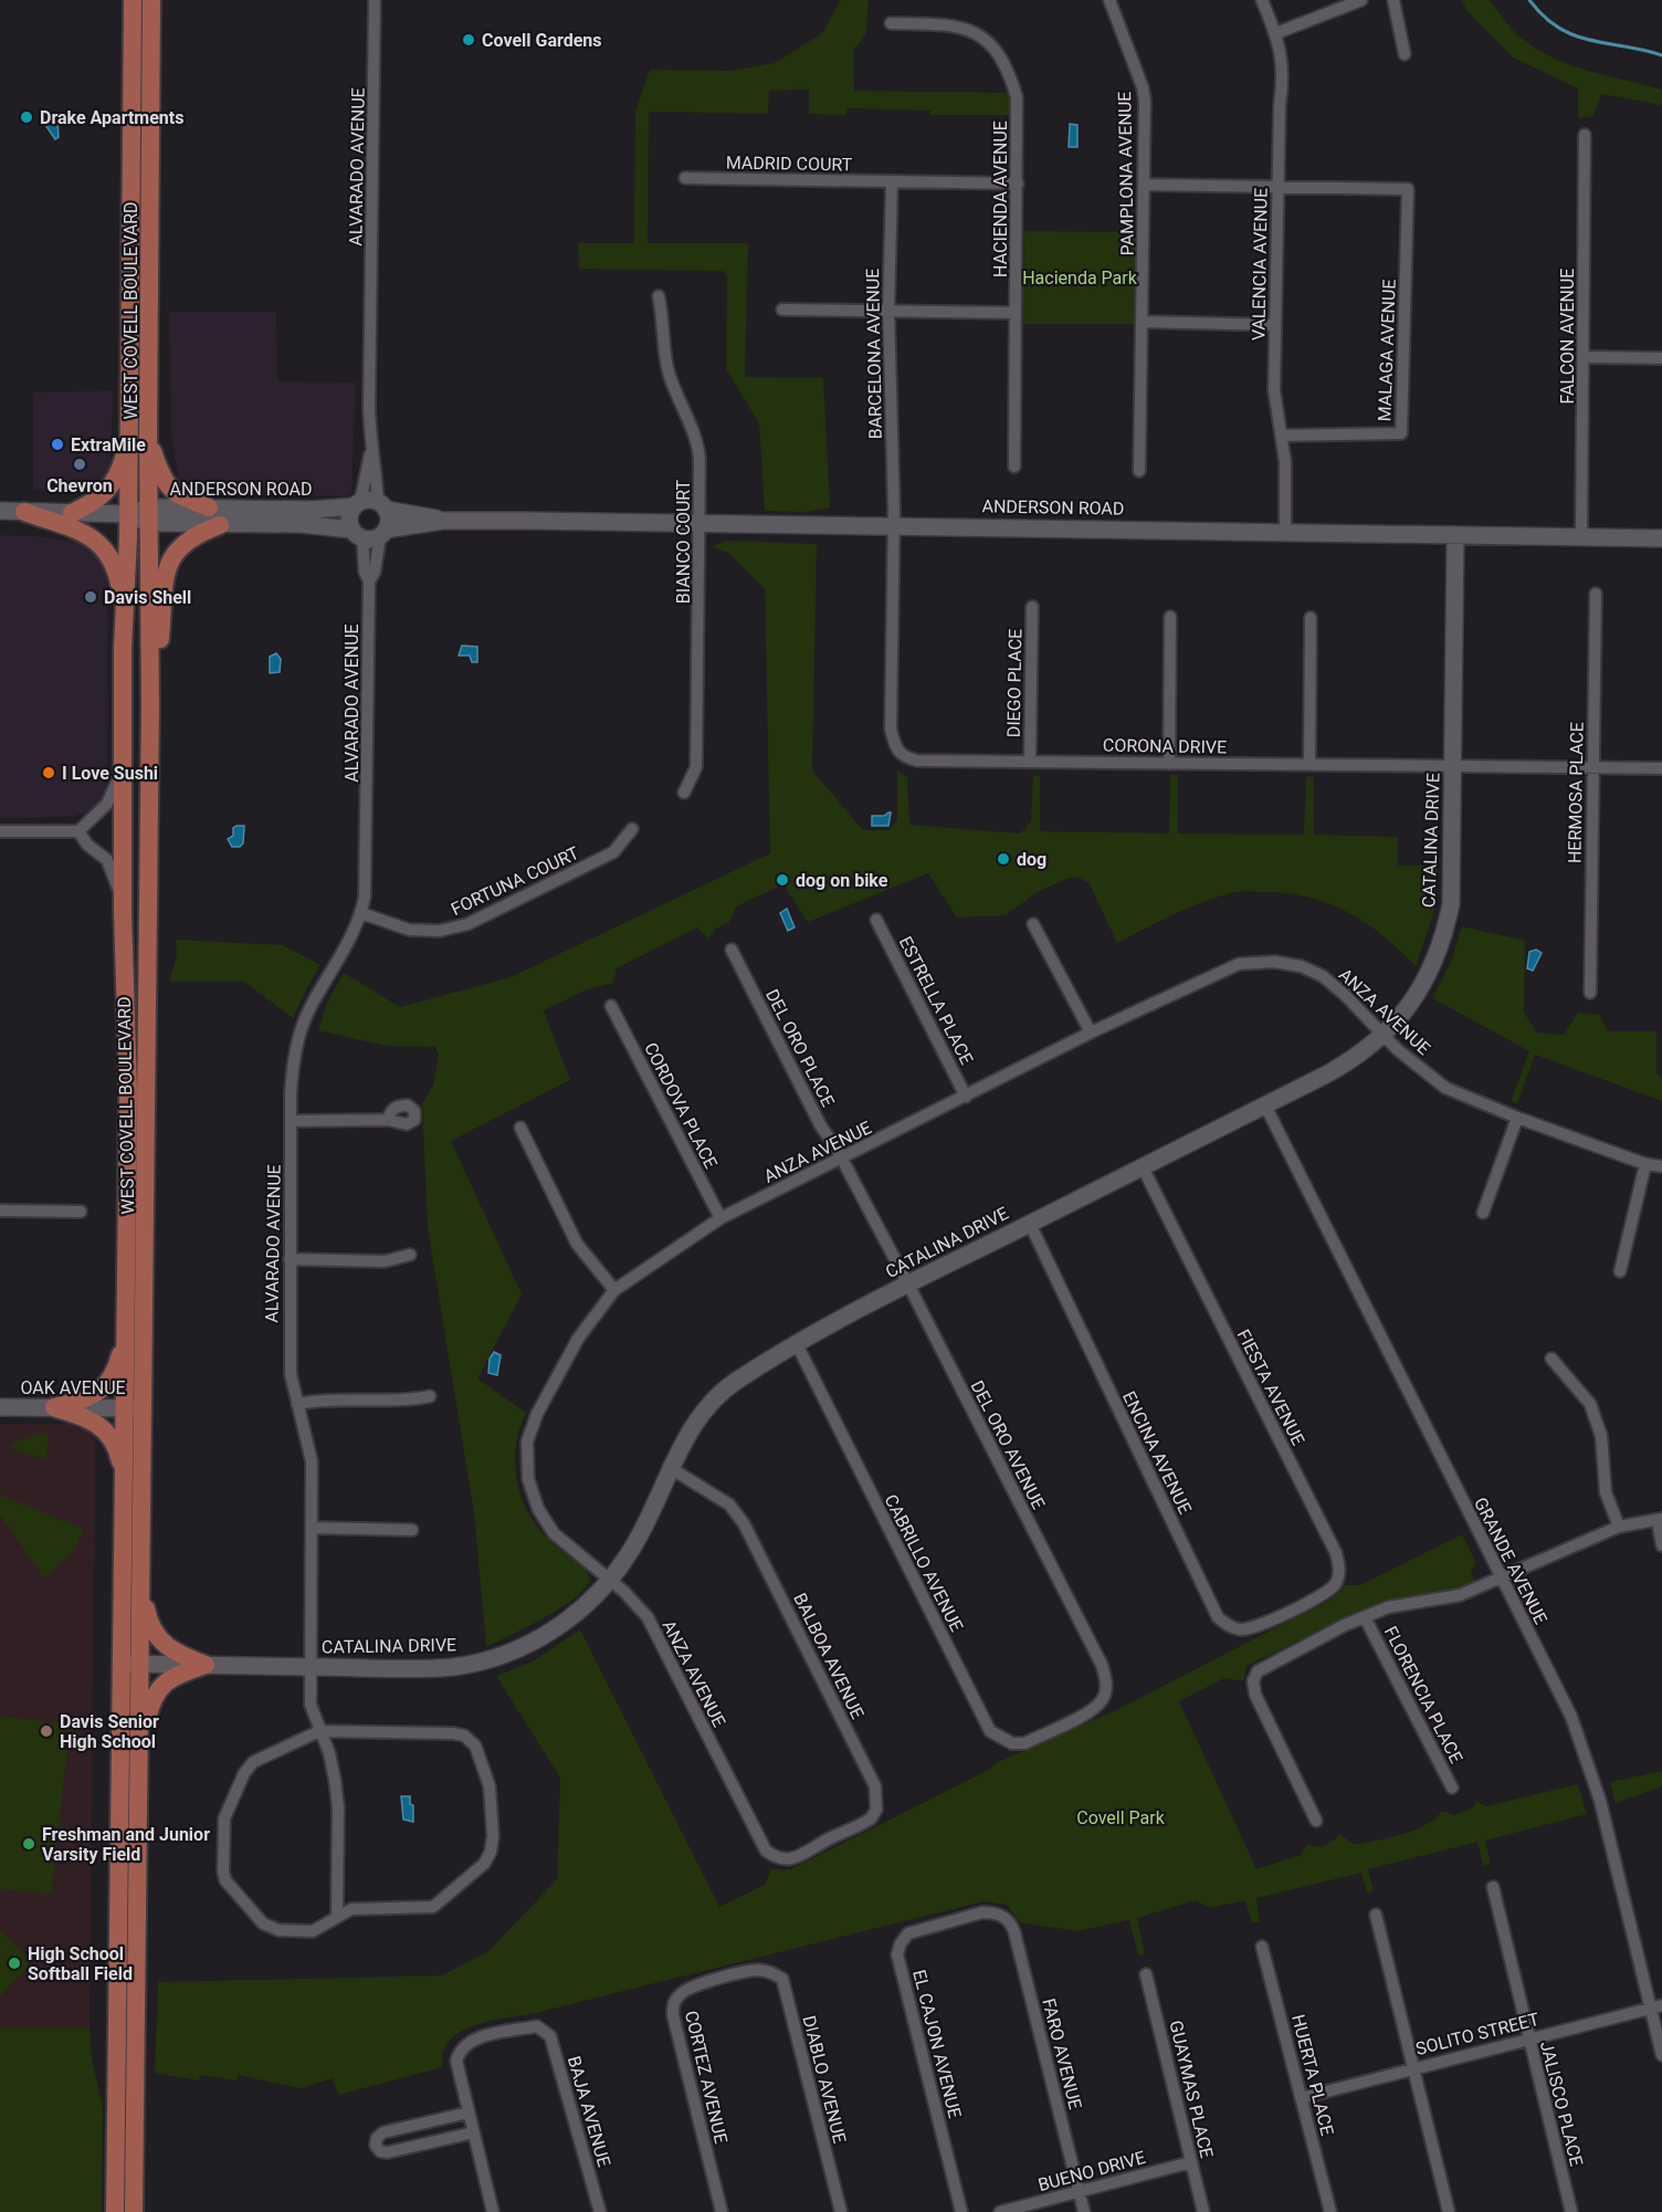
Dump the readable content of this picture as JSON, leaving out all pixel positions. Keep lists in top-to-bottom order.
{
  "streets": {
    "main road": ["WEST COVELL BOULEVARD"],
    "street": [
      "MADRID COURT",
      "ALVARADO AVENUE",
      "PAMPLONA AVENUE",
      "HACIENDA AVENUE",
      "VALENCIA AVENUE",
      "FALCON AVENUE",
      "MALAGA AVENUE",
      "BARCELONA AVENUE",
      "ANDERSON ROAD",
      "BIANCO COURT",
      "DIEGO PLACE",
      "CORONA DRIVE",
      "HERMOSA PLACE",
      "CATALINA DRIVE",
      "FORTUNA COURT",
      "ESTRELLA PLACE",
      "ANZA AVENUE",
      "DEL ORO PLACE",
      "CORDOVA PLACE",
      "OAK AVENUE",
      "FIESTA AVENUE",
      "DEL ORO AVENUE",
      "ENCINA AVENUE",
      "GRANDE AVENUE",
      "CABRILLO AVENUE",
      "BALBOA AVENUE",
      "FLORENCIA PLACE",
      "SOLITO STREET",
      "EL CAJON AVENUE",
      "FARO AVENUE",
      "HUERTA PLACE",
      "CORTEZ AVENUE",
      "DIABLO AVENUE",
      "GUAYMAS PLACE",
      "JALISCO PLACE",
      "BAJA AVENUE",
      "BUENO DRIVE"
    ]
  },
  "crossings": [
    ["MADRID COURT", "HACIENDA AVENUE"],
    ["MADRID COURT", "BARCELONA AVENUE"],
    ["ALVARADO AVENUE", "ANDERSON ROAD"],
    ["ALVARADO AVENUE", "CATALINA DRIVE"],
    ["ALVARADO AVENUE", "FORTUNA COURT"],
    ["VALENCIA AVENUE", "MALAGA AVENUE"],
    ["VALENCIA AVENUE", "ANDERSON ROAD"],
    ["WEST COVELL BOULEVARD", "ANDERSON ROAD"],
    ["WEST COVELL BOULEVARD", "CATALINA DRIVE"],
    ["WEST COVELL BOULEVARD", "OAK AVENUE"],
    ["FALCON AVENUE", "ANDERSON ROAD"],
    ["BARCELONA AVENUE", "ANDERSON ROAD"],
    ["BARCELONA AVENUE", "CORONA DRIVE"],
    ["ANDERSON ROAD", "BIANCO COURT"],
    ["ANDERSON ROAD", "CORONA DRIVE"],
    ["ANDERSON ROAD", "CATALINA DRIVE"],
    ["DIEGO PLACE", "CORONA DRIVE"],
    ["CORONA DRIVE", "HERMOSA PLACE"],
    ["CORONA DRIVE", "CATALINA DRIVE"],
    ["CATALINA DRIVE", "ANZA AVENUE"],
    ["CATALINA DRIVE", "FIESTA AVENUE"],
    ["CATALINA DRIVE", "DEL ORO AVENUE"],
    ["CATALINA DRIVE", "ENCINA AVENUE"],
    ["CATALINA DRIVE", "GRANDE AVENUE"],
    ["CATALINA DRIVE", "CABRILLO AVENUE"],
    ["CATALINA DRIVE", "BALBOA AVENUE"],
    ["ESTRELLA PLACE", "ANZA AVENUE"],
    ["ANZA AVENUE", "DEL ORO PLACE"],
    ["ANZA AVENUE", "CORDOVA PLACE"],
    ["ANZA AVENUE", "DEL ORO AVENUE"],
    ["ANZA AVENUE", "BALBOA AVENUE"],
    ["DEL ORO PLACE", "DEL ORO AVENUE"],
    ["FIESTA AVENUE", "ENCINA AVENUE"],
    ["DEL ORO AVENUE", "CABRILLO AVENUE"],
    ["GRANDE AVENUE", "SOLITO STREET"],
    ["SOLITO STREET", "HUERTA PLACE"],
    ["SOLITO STREET", "JALISCO PLACE"],
    ["EL CAJON AVENUE", "FARO AVENUE"],
    ["FARO AVENUE", "BUENO DRIVE"],
    ["CORTEZ AVENUE", "DIABLO AVENUE"],
    ["GUAYMAS PLACE", "BUENO DRIVE"]
  ],
  "parks": ["Hacienda Park", "Covell Park"],
  "places": [
    "Covell Gardens",
    "Drake Apartments",
    "ExtraMile",
    "Chevron",
    "Davis Shell",
    "I Love Sushi",
    "dog",
    "dog on bike",
    "Davis Senior High School",
    "Freshman and Junior Varsity Field",
    "High School Softball Field"
  ]
}
